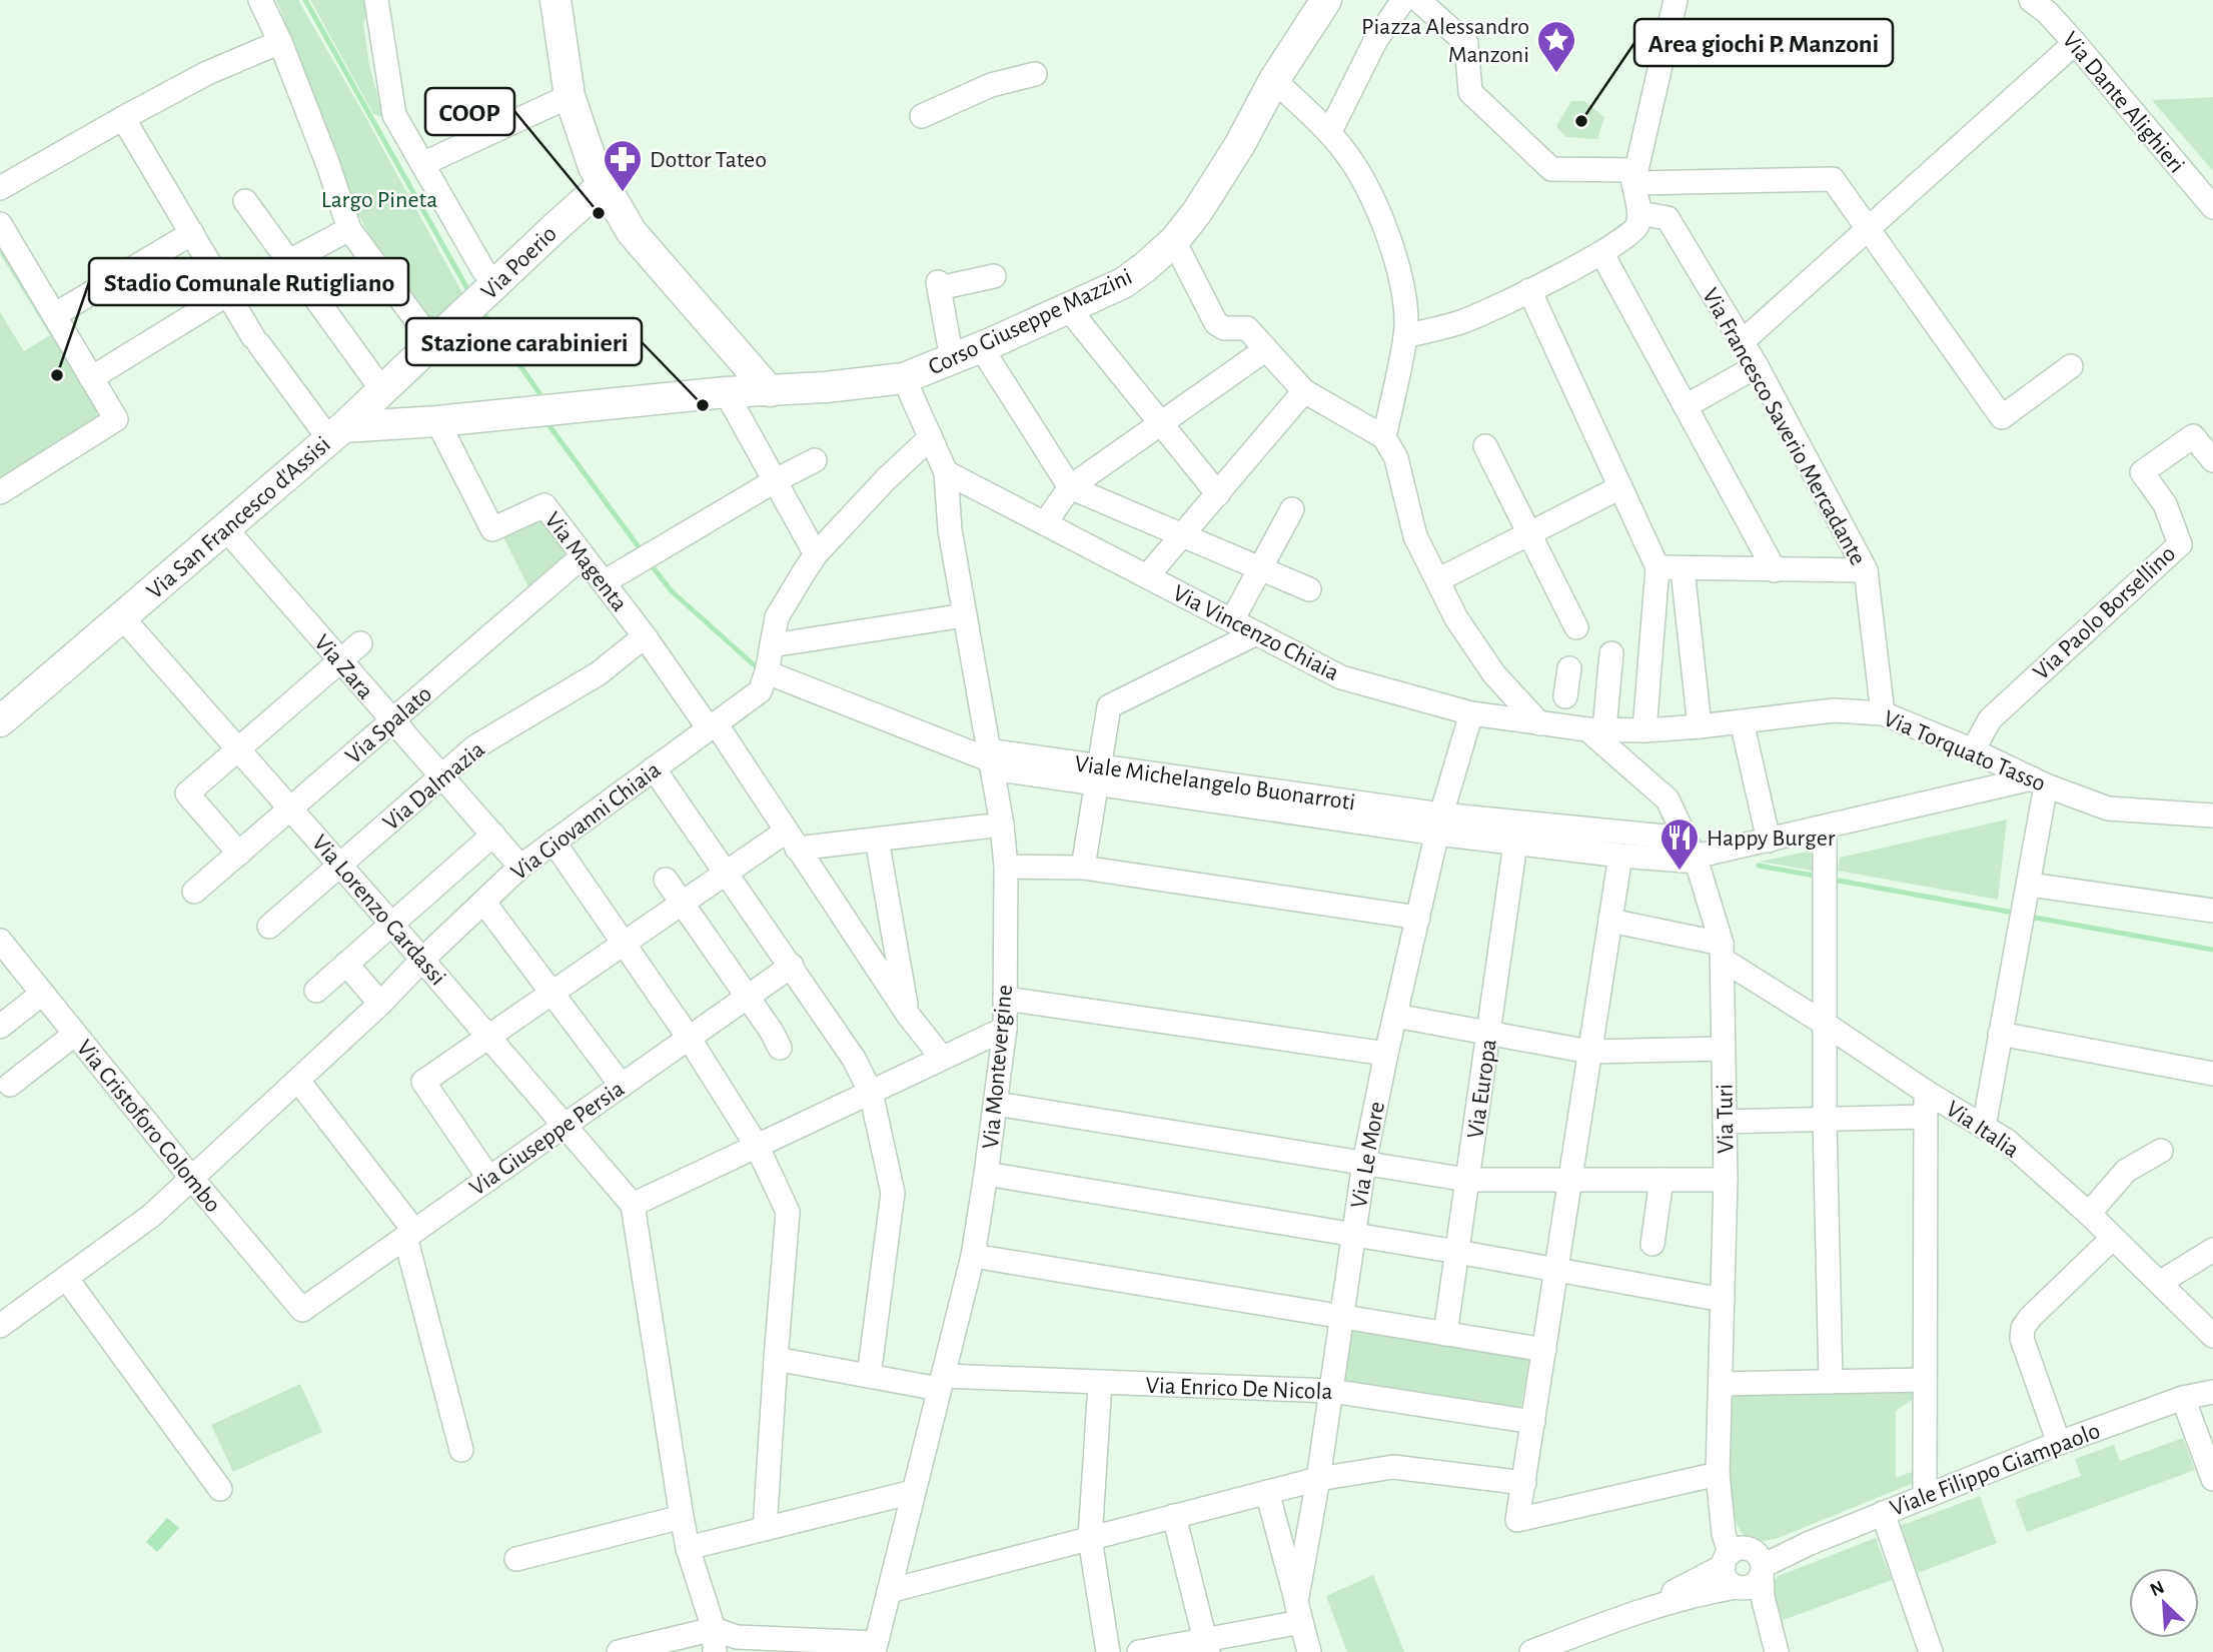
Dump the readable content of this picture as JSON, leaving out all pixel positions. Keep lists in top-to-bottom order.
{
  "streets": {
    "main road": ["Via Poerio", "Corso Giuseppe Mazzini", "Via San Francesco d'Assisi"],
    "street": [
      "Via Dante Alighieri",
      "Via Francesco Saverio Mercadante",
      "Via Magenta",
      "Via Paolo Borsellino",
      "Via Vincenzo Chiaia",
      "Via Zara",
      "Via Spalato",
      "Via Torquato Tasso",
      "Viale Michelangelo Buonarroti",
      "Via Dalmazia",
      "Via Giovanni Chiaia",
      "Via Lorenzo Cardassi",
      "Via Montevergine",
      "Via Europa",
      "Via Turi",
      "Via Cristoforo Colombo",
      "Via Italia",
      "Via Giuseppe Persia",
      "Via Le More",
      "Via Enrico De Nicola",
      "Viale Filippo Giampaolo"
    ]
  },
  "crossings": [
    ["Via Poerio", "Via San Francesco d'Assisi"],
    ["Corso Giuseppe Mazzini", "Via San Francesco d'Assisi"],
    ["Corso Giuseppe Mazzini", "Via Montevergine"],
    ["Via Francesco Saverio Mercadante", "Via Torquato Tasso"],
    ["Via San Francesco d'Assisi", "Via Magenta"],
    ["Via San Francesco d'Assisi", "Via Zara"],
    ["Via San Francesco d'Assisi", "Via Lorenzo Cardassi"],
    ["Via Magenta", "Via Spalato"],
    ["Via Magenta", "Via Dalmazia"],
    ["Via Magenta", "Via Giovanni Chiaia"],
    ["Via Paolo Borsellino", "Via Torquato Tasso"],
    ["Via Vincenzo Chiaia", "Via Torquato Tasso"],
    ["Via Vincenzo Chiaia", "Via Montevergine"],
    ["Via Vincenzo Chiaia", "Via Turi"],
    ["Via Vincenzo Chiaia", "Via Le More"],
    ["Via Zara", "Via Spalato"],
    ["Via Zara", "Via Dalmazia"],
    ["Via Zara", "Via Giovanni Chiaia"],
    ["Via Spalato", "Via Lorenzo Cardassi"],
    ["Via Torquato Tasso", "Via Turi"],
    ["Viale Michelangelo Buonarroti", "Via Giovanni Chiaia"],
    ["Viale Michelangelo Buonarroti", "Via Montevergine"],
    ["Viale Michelangelo Buonarroti", "Via Le More"],
    ["Via Dalmazia", "Via Lorenzo Cardassi"],
    ["Via Giovanni Chiaia", "Via Lorenzo Cardassi"],
    ["Via Giovanni Chiaia", "Via Montevergine"],
    ["Via Giovanni Chiaia", "Via Cristoforo Colombo"],
    ["Via Lorenzo Cardassi", "Via Giuseppe Persia"],
    ["Via Montevergine", "Via Enrico De Nicola"],
    ["Via Turi", "Via Italia"],
    ["Via Turi", "Viale Filippo Giampaolo"],
    ["Via Cristoforo Colombo", "Via Giuseppe Persia"],
    ["Via Le More", "Via Enrico De Nicola"]
  ],
  "parks": ["Largo Pineta"],
  "places": {
    "place": ["Piazza Alessandro Manzoni"],
    "other": [
      "Area giochi P. Manzoni",
      "COOP",
      "Stadio Comunale Rutigliano",
      "Stazione carabinieri"
    ],
    "pharmacy": ["Dottor Tateo"],
    "restaurant": ["Happy Burger"]
  },
  "north": "top left"
}
